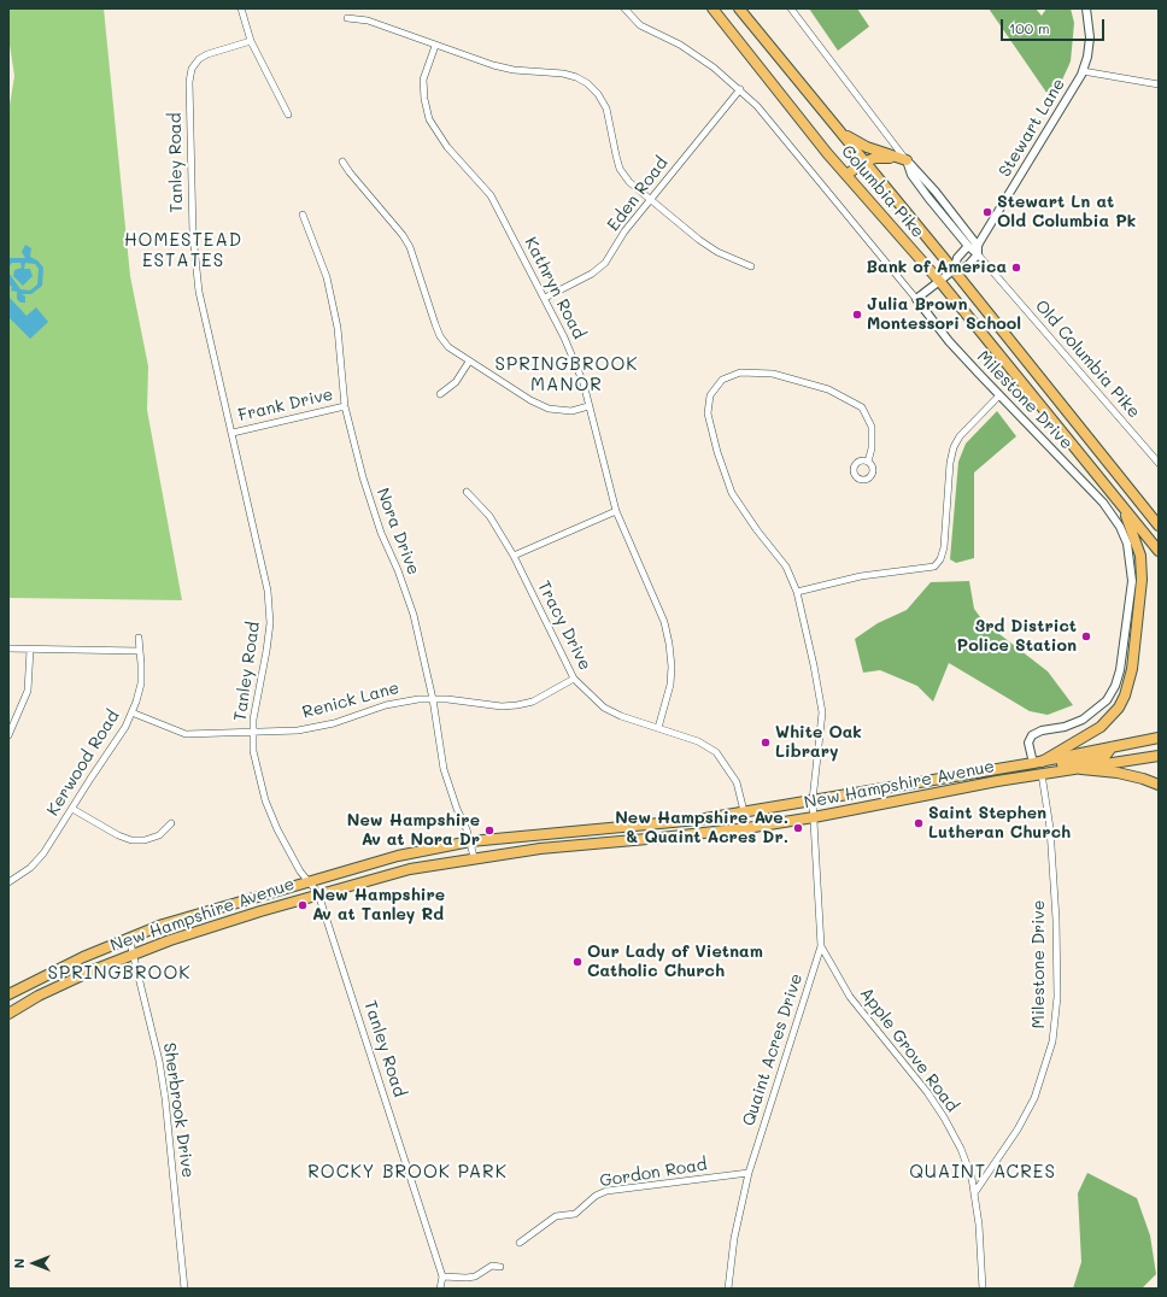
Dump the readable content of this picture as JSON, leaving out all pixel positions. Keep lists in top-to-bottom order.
{
  "streets": {
    "main road": ["Columbia Pike", "New Hampshire Avenue"],
    "street": [
      "Stewart Lane",
      "Tanley Road",
      "Eden Road",
      "Kathryn Road",
      "Old Columbia Pike",
      "Milestone Drive",
      "Frank Drive",
      "Nora Drive",
      "Tracy Drive",
      "Renick Lane",
      "Kerwood Road",
      "Quaint Acres Drive",
      "Apple Grove Road",
      "Sherbrook Drive",
      "Gordon Road"
    ]
  },
  "crossings": [
    ["Stewart Lane", "Old Columbia Pike"],
    ["Tanley Road", "Frank Drive"],
    ["Tanley Road", "Renick Lane"],
    ["Tanley Road", "New Hampshire Avenue"],
    ["Eden Road", "Kathryn Road"],
    ["Eden Road", "Milestone Drive"],
    ["Kathryn Road", "Tracy Drive"],
    ["Milestone Drive", "New Hampshire Avenue"],
    ["Milestone Drive", "Apple Grove Road"],
    ["Frank Drive", "Nora Drive"],
    ["Nora Drive", "Renick Lane"],
    ["Nora Drive", "New Hampshire Avenue"],
    ["Tracy Drive", "Renick Lane"],
    ["Tracy Drive", "New Hampshire Avenue"],
    ["Renick Lane", "Kerwood Road"],
    ["New Hampshire Avenue", "Quaint Acres Drive"],
    ["New Hampshire Avenue", "Sherbrook Drive"],
    ["Quaint Acres Drive", "Apple Grove Road"],
    ["Quaint Acres Drive", "Gordon Road"]
  ],
  "districts": [
    "HOMESTEAD ESTATES",
    "SPRINGBROOK MANOR",
    "SPRINGBROOK",
    "ROCKY BROOK PARK",
    "QUAINT ACRES"
  ],
  "places": [
    "Stewart Ln at Old Columbia Pk",
    "Bank of America",
    "Julia Brown Montessori School",
    "3rd District Police Station",
    "White Oak Library",
    "Saint Stephen Lutheran Church",
    "New Hampshire Ave. & Quaint Acres Dr.",
    "New Hampshire Av at Nora Dr",
    "New Hampshire Av at Tanley Rd",
    "Our Lady of Vietnam Catholic Church"
  ],
  "scale_bar": "100 m",
  "north": "left"
}
